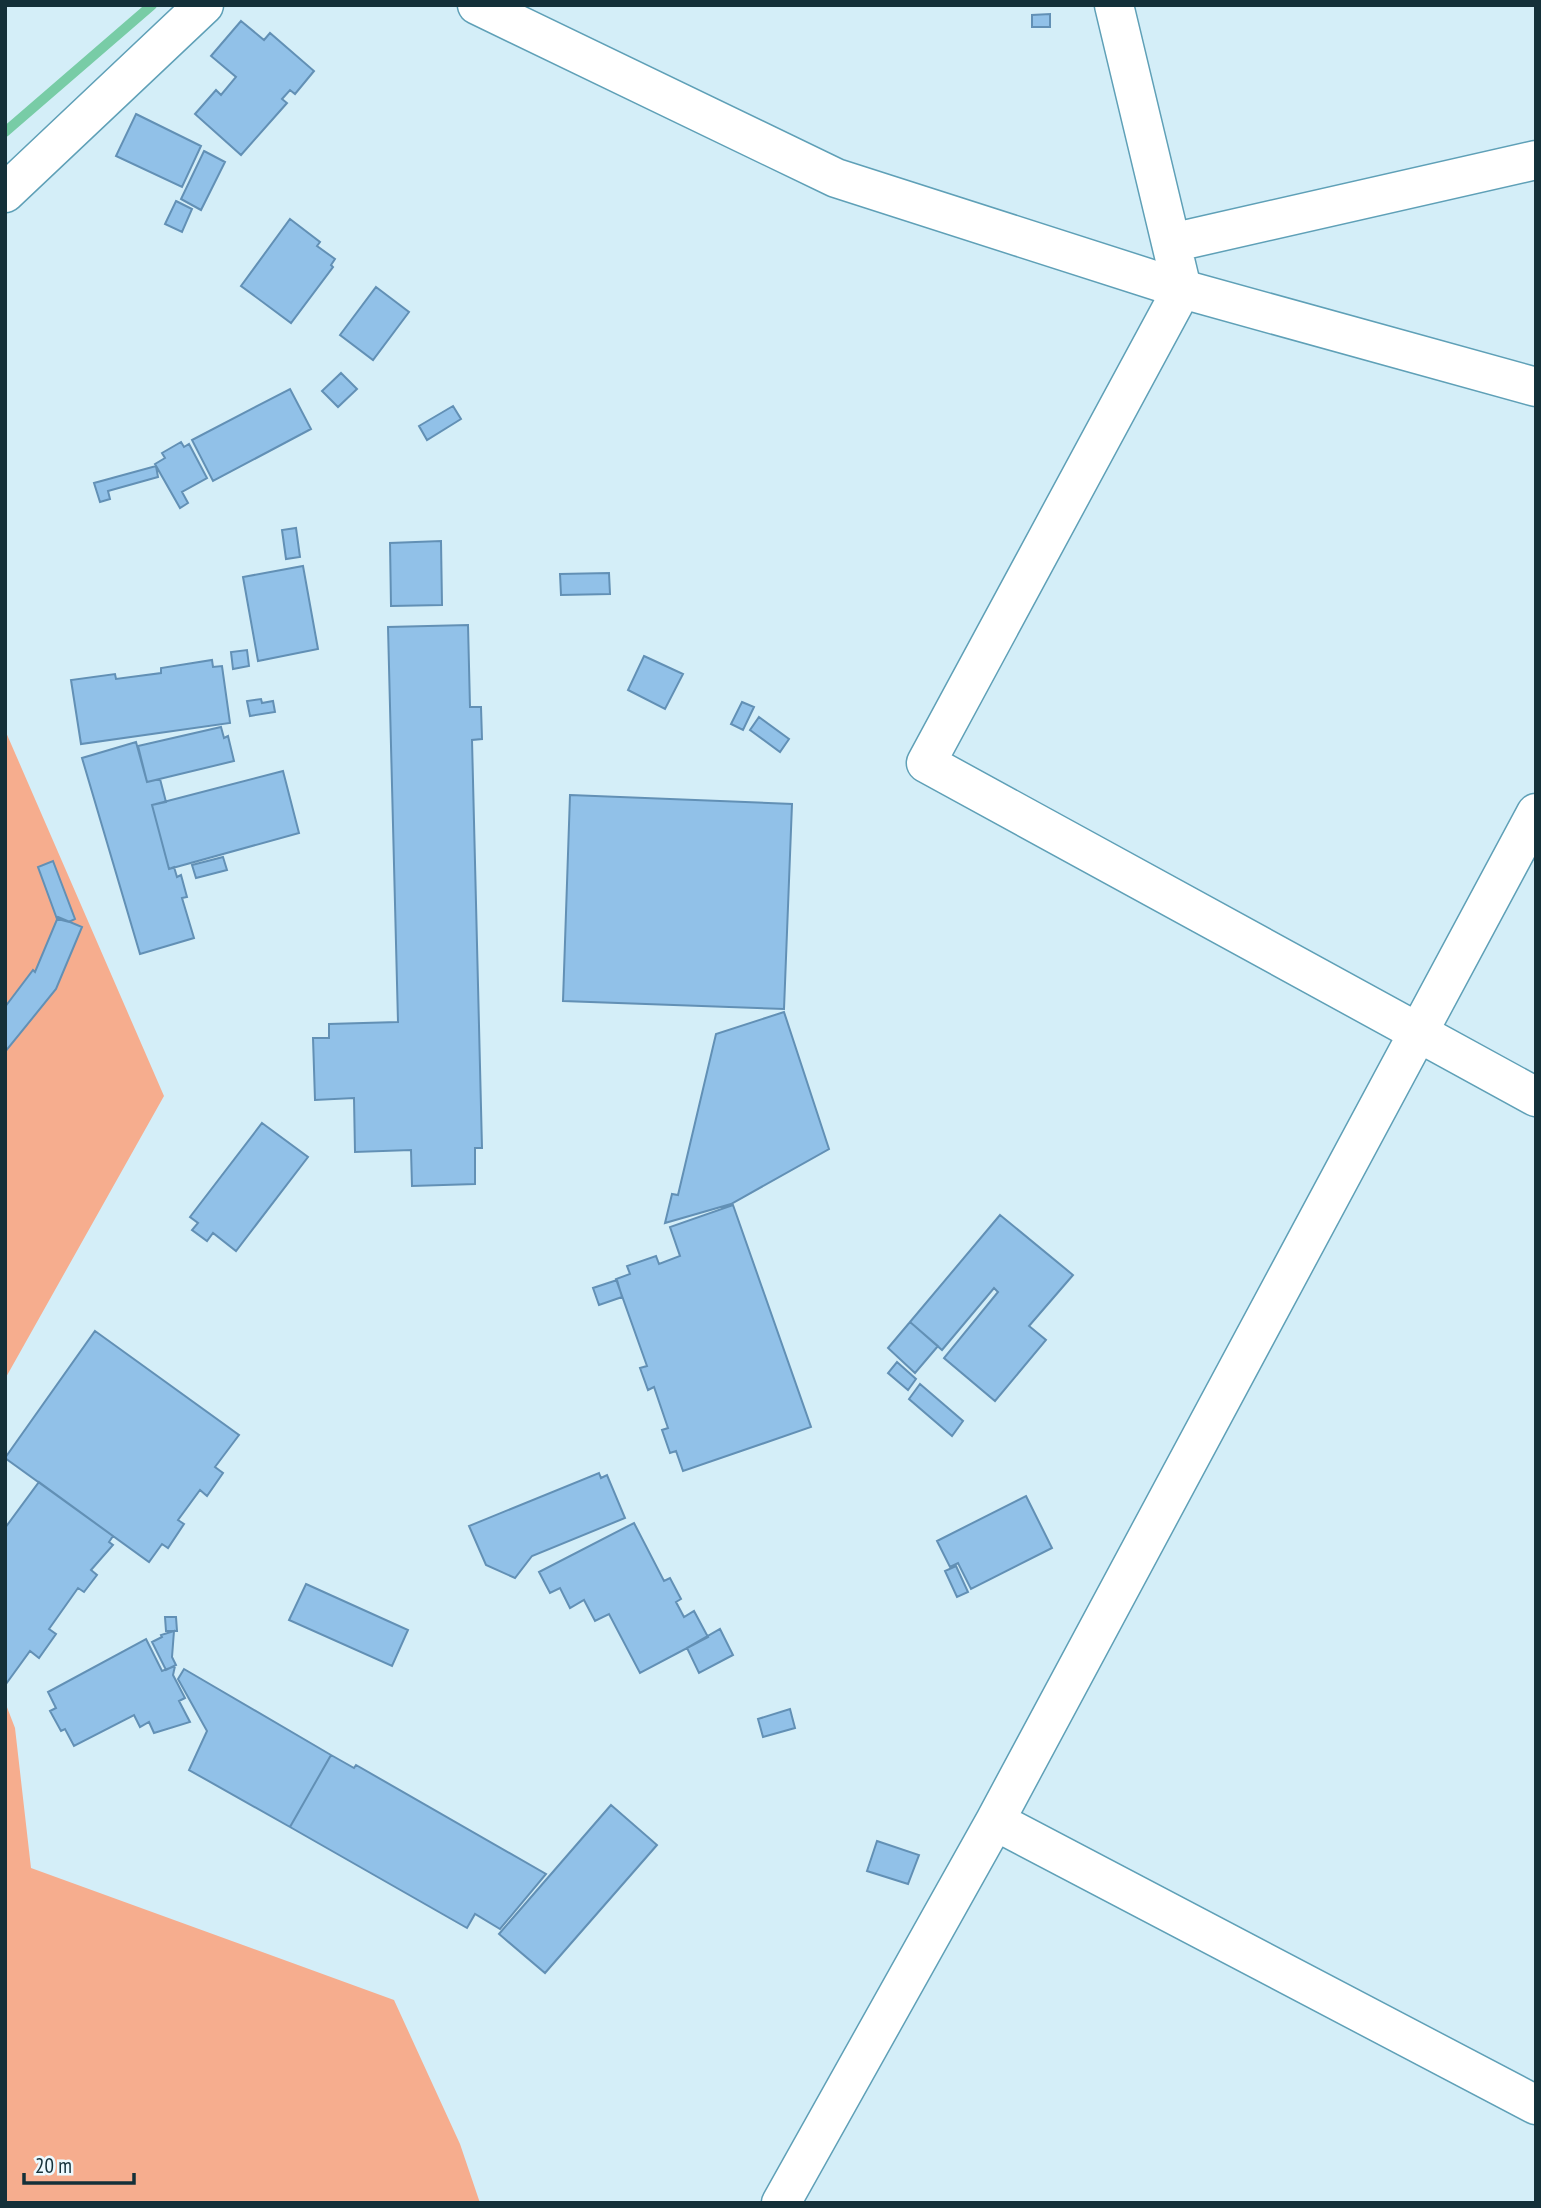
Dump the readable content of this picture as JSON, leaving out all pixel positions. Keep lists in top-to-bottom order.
{
  "scale_bar": "20 m"
}
